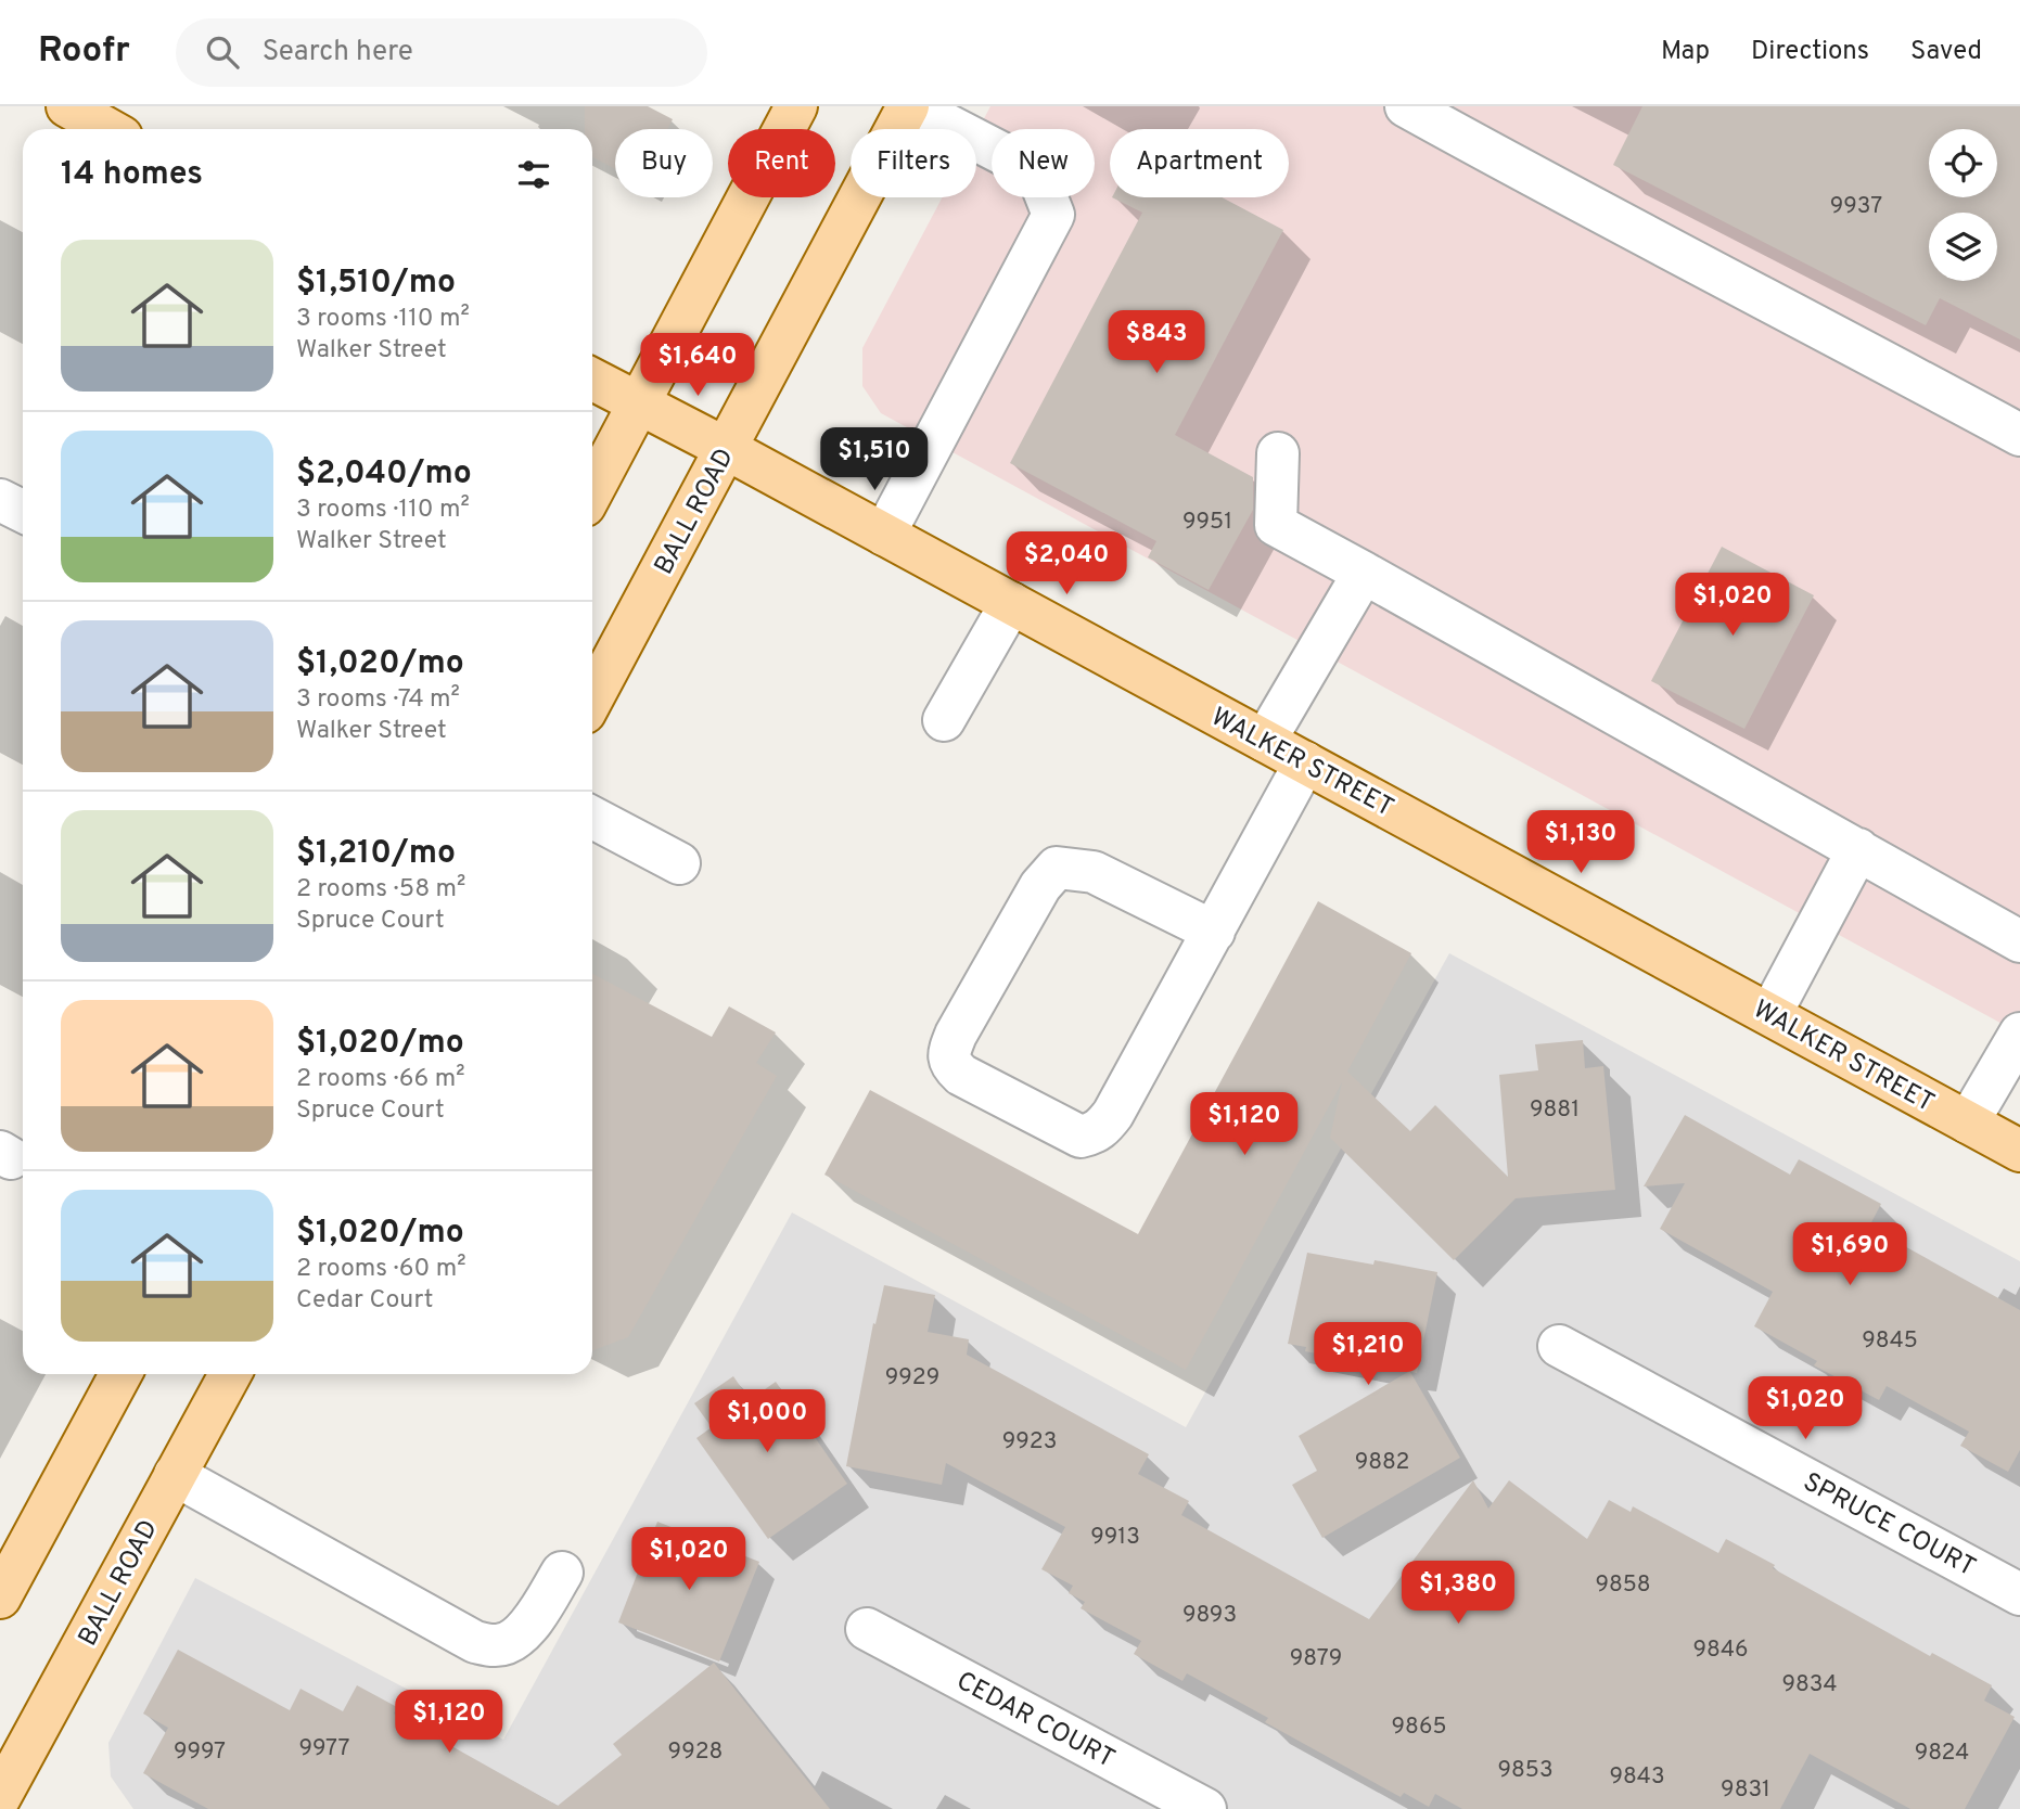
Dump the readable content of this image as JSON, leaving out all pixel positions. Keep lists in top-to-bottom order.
{
  "streets": {
    "main road": ["BALL ROAD", "WALKER STREET"],
    "street": ["SPRUCE COURT", "CEDAR COURT"]
  },
  "crossings": [
    ["BALL ROAD", "WALKER STREET"]
  ],
  "house_numbers": [
    "9937",
    "9951",
    "9881",
    "9845",
    "9929",
    "9923",
    "9882",
    "9913",
    "9858",
    "9893",
    "9846",
    "9879",
    "9834",
    "9865",
    "9977",
    "9997",
    "9928",
    "9824",
    "9853",
    "9843",
    "9831"
  ],
  "page": {
    "header": "Roofr",
    "search": "Search here",
    "nav": ["Map", "Directions", "Saved"],
    "chip": [
      "Buy",
      "Rent",
      "Filters",
      "New",
      "Apartment"
    ],
    "heading": "14 homes",
    "list": [
      {
        "name": "$1,510/mo",
        "note": "3 rooms · 110 m² · Walker Street"
      },
      {
        "name": "$2,040/mo",
        "note": "3 rooms · 110 m² · Walker Street"
      },
      {
        "name": "$1,020/mo",
        "note": "3 rooms · 74 m² · Walker Street"
      },
      {
        "name": "$1,210/mo",
        "note": "2 rooms · 58 m² · Spruce Court"
      },
      {
        "name": "$1,020/mo",
        "note": "2 rooms · 66 m² · Spruce Court"
      },
      {
        "name": "$1,020/mo",
        "note": "2 rooms · 60 m² · Cedar Court"
      }
    ],
    "price": [
      "$843",
      "$1,640",
      "$1,510",
      "$2,040",
      "$1,020",
      "$1,130",
      "$1,120",
      "$1,690",
      "$1,210",
      "$1,020",
      "$1,000",
      "$1,020",
      "$1,380",
      "$1,120"
    ]
  }
}
